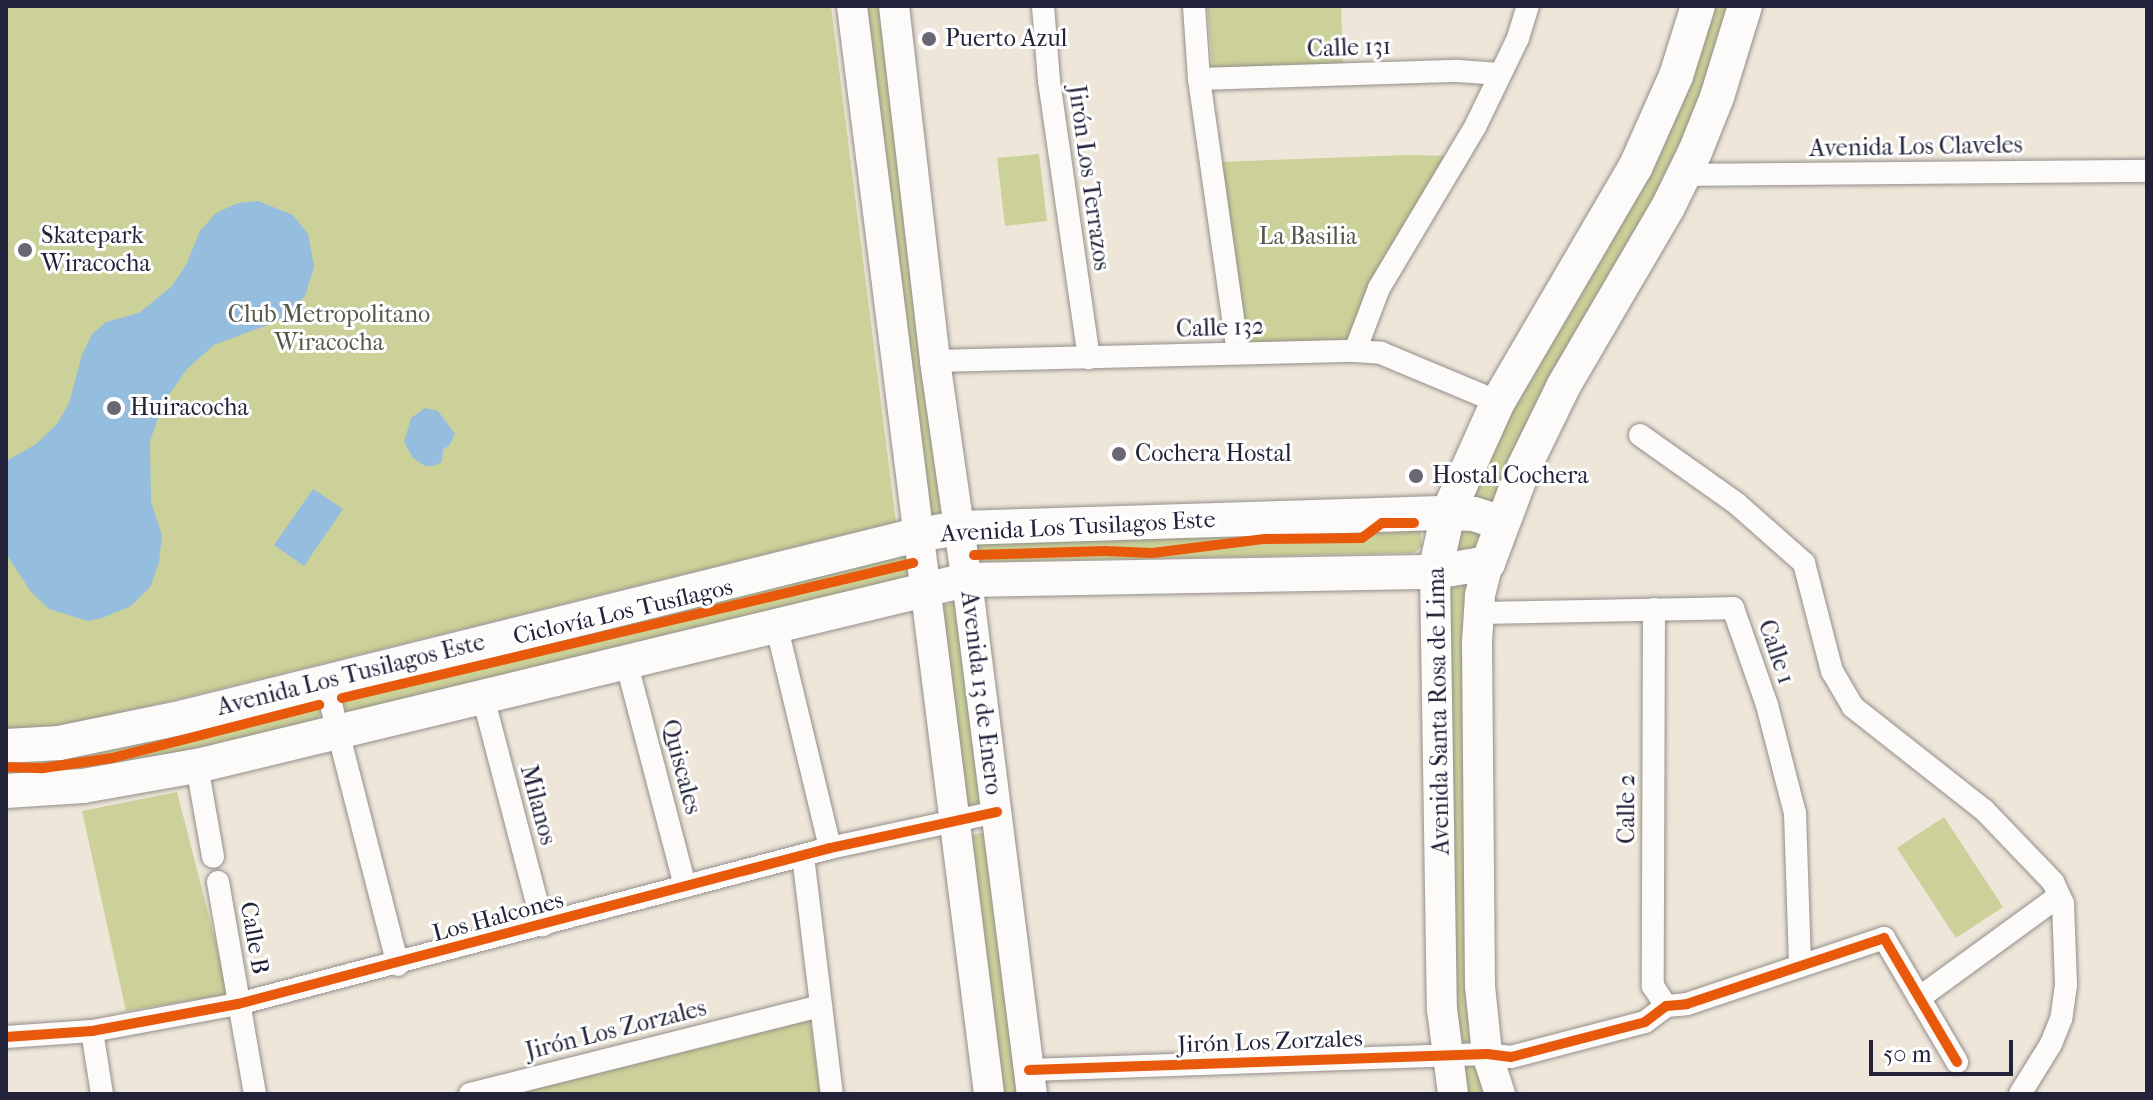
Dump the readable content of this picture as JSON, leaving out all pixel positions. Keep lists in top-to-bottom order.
{
  "streets": {
    "main road": ["Avenida Los Tusilagos Este", "Avenida 13 de Enero", "Avenida Santa Rosa de Lima"],
    "street": [
      "Calle 131",
      "Avenida Los Claveles",
      "Jirón Los Terrazos",
      "Calle 132",
      "Calle 1",
      "Quiscales",
      "Milanos",
      "Calle 2",
      "Los Halcones",
      "Calle B",
      "Jirón Los Zorzales"
    ],
    "cycle path": ["Ciclovía Los Tusílagos"]
  },
  "crossings": [
    ["Avenida Los Claveles", "Avenida Santa Rosa de Lima"],
    ["Jirón Los Terrazos", "Calle 132"],
    ["Calle 132", "Avenida 13 de Enero"],
    ["Calle 132", "Avenida Santa Rosa de Lima"],
    ["Avenida Los Tusilagos Este", "Avenida 13 de Enero"],
    ["Avenida Los Tusilagos Este", "Avenida Santa Rosa de Lima"],
    ["Avenida Los Tusilagos Este", "Quiscales"],
    ["Avenida Los Tusilagos Este", "Milanos"],
    ["Calle 1", "Avenida Santa Rosa de Lima"],
    ["Calle 1", "Calle 2"],
    ["Calle 1", "Jirón Los Zorzales"],
    ["Avenida 13 de Enero", "Los Halcones"],
    ["Avenida 13 de Enero", "Jirón Los Zorzales"],
    ["Avenida Santa Rosa de Lima", "Jirón Los Zorzales"],
    ["Quiscales", "Los Halcones"],
    ["Milanos", "Los Halcones"],
    ["Calle 2", "Jirón Los Zorzales"],
    ["Los Halcones", "Calle B"]
  ],
  "parks": ["La Basilia", "Club Metropolitano Wiracocha"],
  "places": [
    "Puerto Azul",
    "Skatepark Wiracocha",
    "Huiracocha",
    "Cochera Hostal",
    "Hostal Cochera"
  ],
  "scale_bar": "50 m"
}
